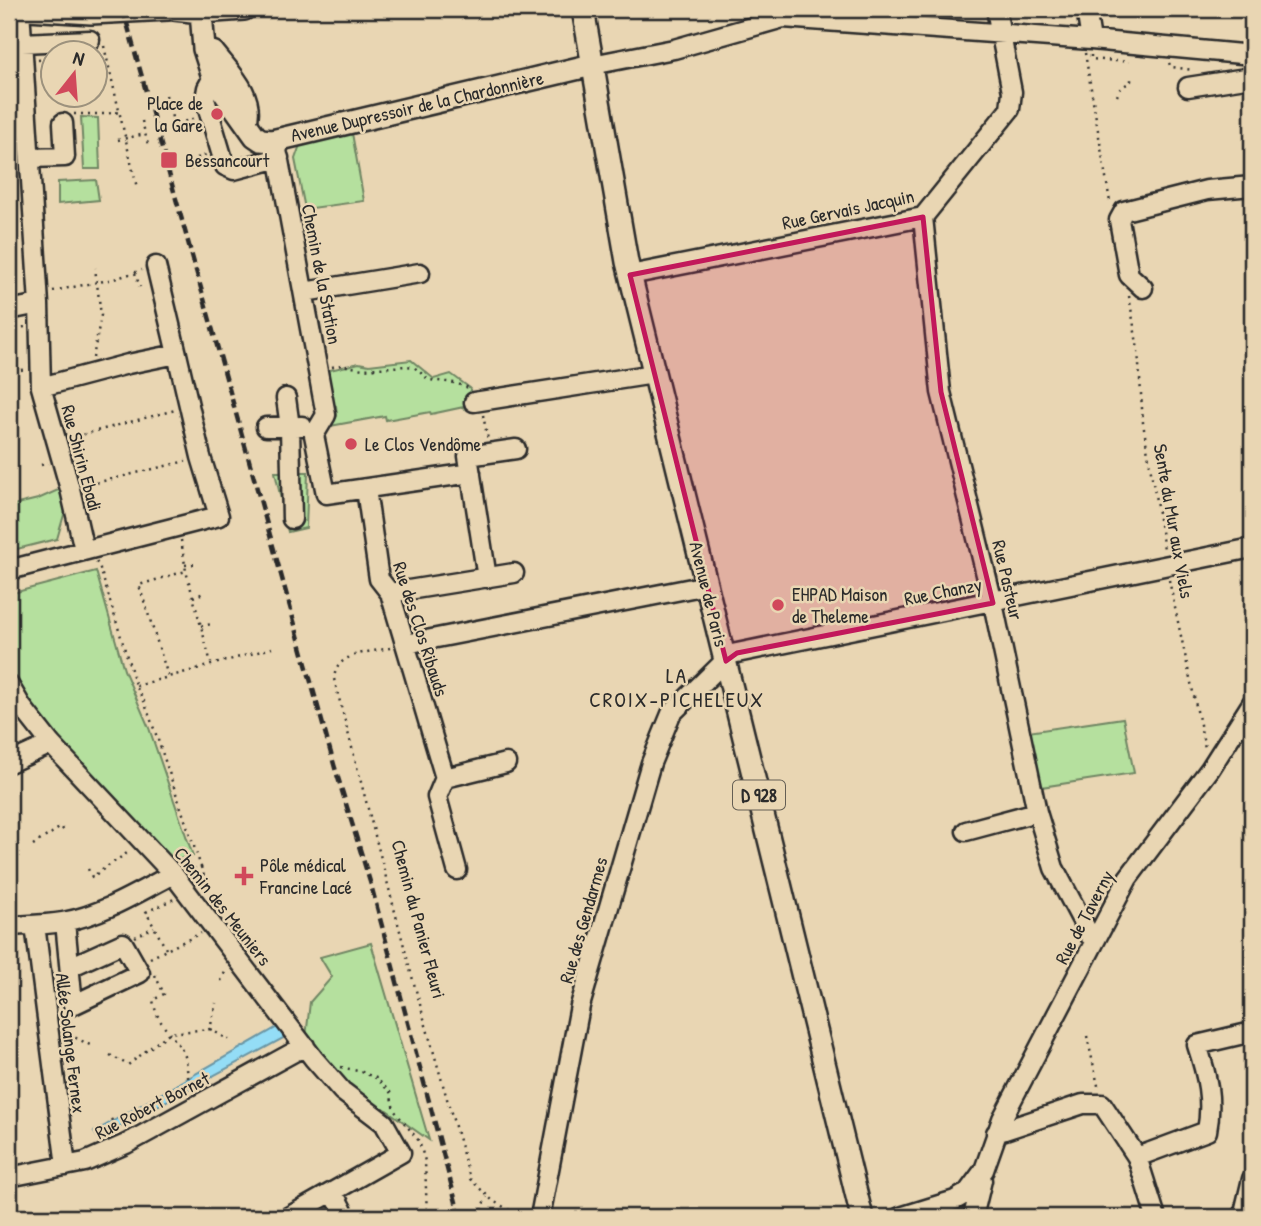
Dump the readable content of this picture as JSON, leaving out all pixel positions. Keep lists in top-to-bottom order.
{
  "streets": {
    "main road": ["Avenue Dupressoir de la Chardonnière", "Avenue de Paris", "D 928"],
    "street": [
      "Rue Gervais Jacquin",
      "Chemin de la Station",
      "Rue Shirin Ebadi",
      "Rue Pasteur",
      "Rue Chanzy",
      "Rue des Clos Ribauds",
      "Chemin des Meuniers",
      "Rue de Taverny",
      "Rue des Gendarmes",
      "Allée Solange Fernex",
      "Rue Robert Bornet"
    ],
    "path": ["Sente du Mur aux Viels", "Chemin du Panier Fleuri"]
  },
  "crossings": [
    ["Avenue Dupressoir de la Chardonnière", "Chemin de la Station"],
    ["Avenue Dupressoir de la Chardonnière", "Avenue de Paris"],
    ["Rue Gervais Jacquin", "Rue Pasteur"],
    ["Rue Gervais Jacquin", "Avenue de Paris"],
    ["Sente du Mur aux Viels", "Rue Chanzy"],
    ["Sente du Mur aux Viels", "Rue de Taverny"],
    ["Rue Pasteur", "Rue Chanzy"],
    ["Rue Pasteur", "Rue de Taverny"],
    ["Rue Chanzy", "Avenue de Paris"],
    ["Rue Chanzy", "Rue des Gendarmes"],
    ["Avenue de Paris", "Rue des Gendarmes"],
    ["Rue des Clos Ribauds", "Chemin du Panier Fleuri"],
    ["Chemin des Meuniers", "Rue Robert Bornet"],
    ["Allée Solange Fernex", "Rue Robert Bornet"]
  ],
  "districts": ["LA CROIX-PICHELEUX"],
  "places": {
    "other": ["Place de la Gare", "Le Clos Vendôme", "EHPAD Maison de Theleme"],
    "transit": ["Bessancourt"],
    "health": ["Pôle médical Francine Lacé"]
  },
  "north": "top"
}
